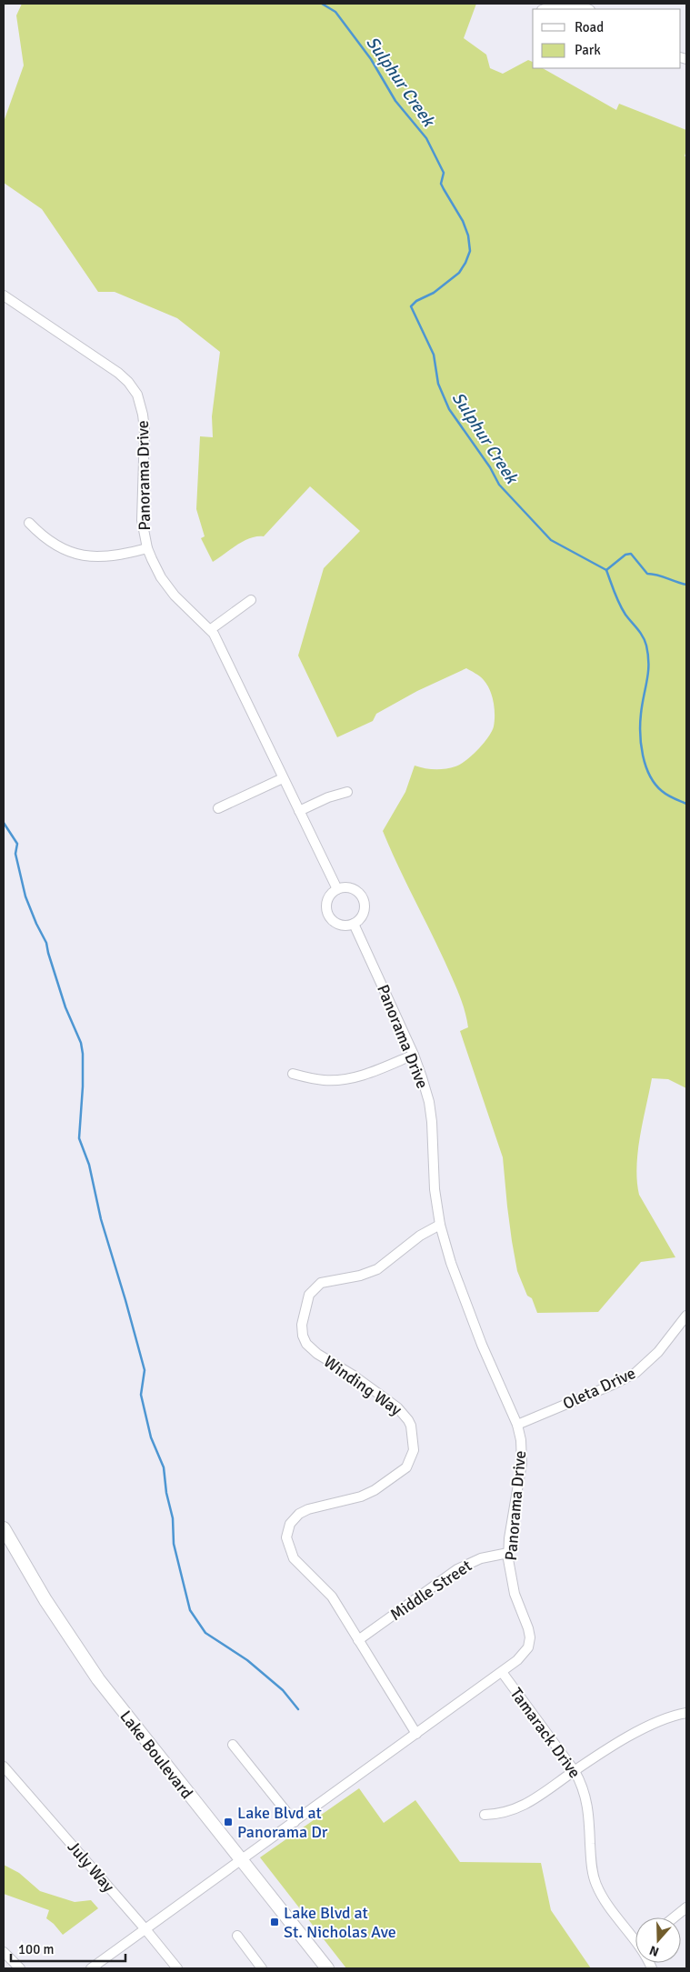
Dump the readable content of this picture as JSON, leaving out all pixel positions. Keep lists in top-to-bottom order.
{
  "streets": {
    "main road": ["Lake Boulevard"],
    "street": [
      "Panorama Drive",
      "Winding Way",
      "Oleta Drive",
      "Middle Street",
      "Tamarack Drive",
      "July Way"
    ]
  },
  "crossings": [
    ["Panorama Drive", "Winding Way"],
    ["Panorama Drive", "Oleta Drive"],
    ["Panorama Drive", "Middle Street"],
    ["Panorama Drive", "Tamarack Drive"],
    ["Panorama Drive", "Lake Boulevard"],
    ["Panorama Drive", "July Way"],
    ["Winding Way", "Middle Street"]
  ],
  "water": ["Sulphur Creek"],
  "places": {
    "transit": ["Lake Blvd at Panorama Dr", "Lake Blvd at St. Nicholas Ave"]
  },
  "legend": ["Road", "Park"],
  "scale_bar": "100 m",
  "north": "bottom"
}
